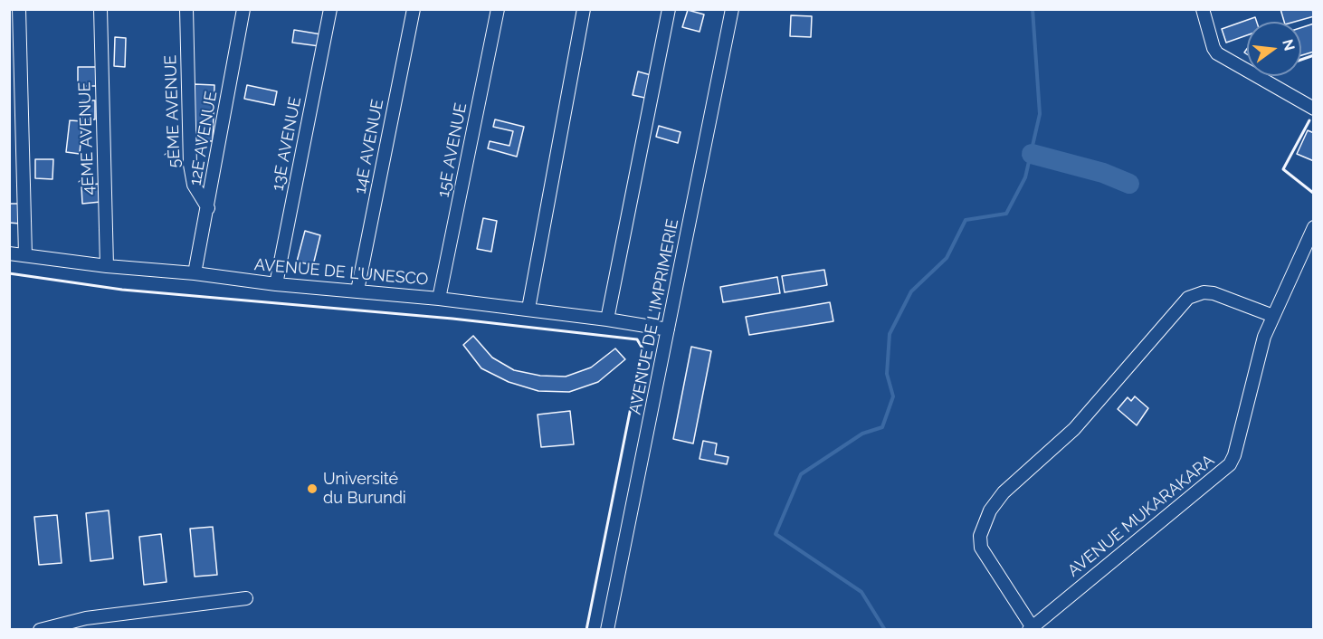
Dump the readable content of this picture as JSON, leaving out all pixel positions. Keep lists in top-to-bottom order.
{
  "streets": {
    "street": [
      "5ÈME AVENUE",
      "4ÈME AVENUE",
      "12E AVENUE",
      "13E AVENUE",
      "14E AVENUE",
      "15E AVENUE",
      "AVENUE DE L'UNESCO",
      "AVENUE DE L'IMPRIMERIE",
      "AVENUE MUKARAKARA"
    ]
  },
  "crossings": [
    ["5ÈME AVENUE", "12E AVENUE"],
    ["4ÈME AVENUE", "AVENUE DE L'UNESCO"],
    ["12E AVENUE", "AVENUE DE L'UNESCO"],
    ["13E AVENUE", "AVENUE DE L'UNESCO"],
    ["14E AVENUE", "AVENUE DE L'UNESCO"],
    ["15E AVENUE", "AVENUE DE L'UNESCO"],
    ["AVENUE DE L'UNESCO", "AVENUE DE L'IMPRIMERIE"]
  ],
  "places": ["Université du Burundi"],
  "north": "right"
}
